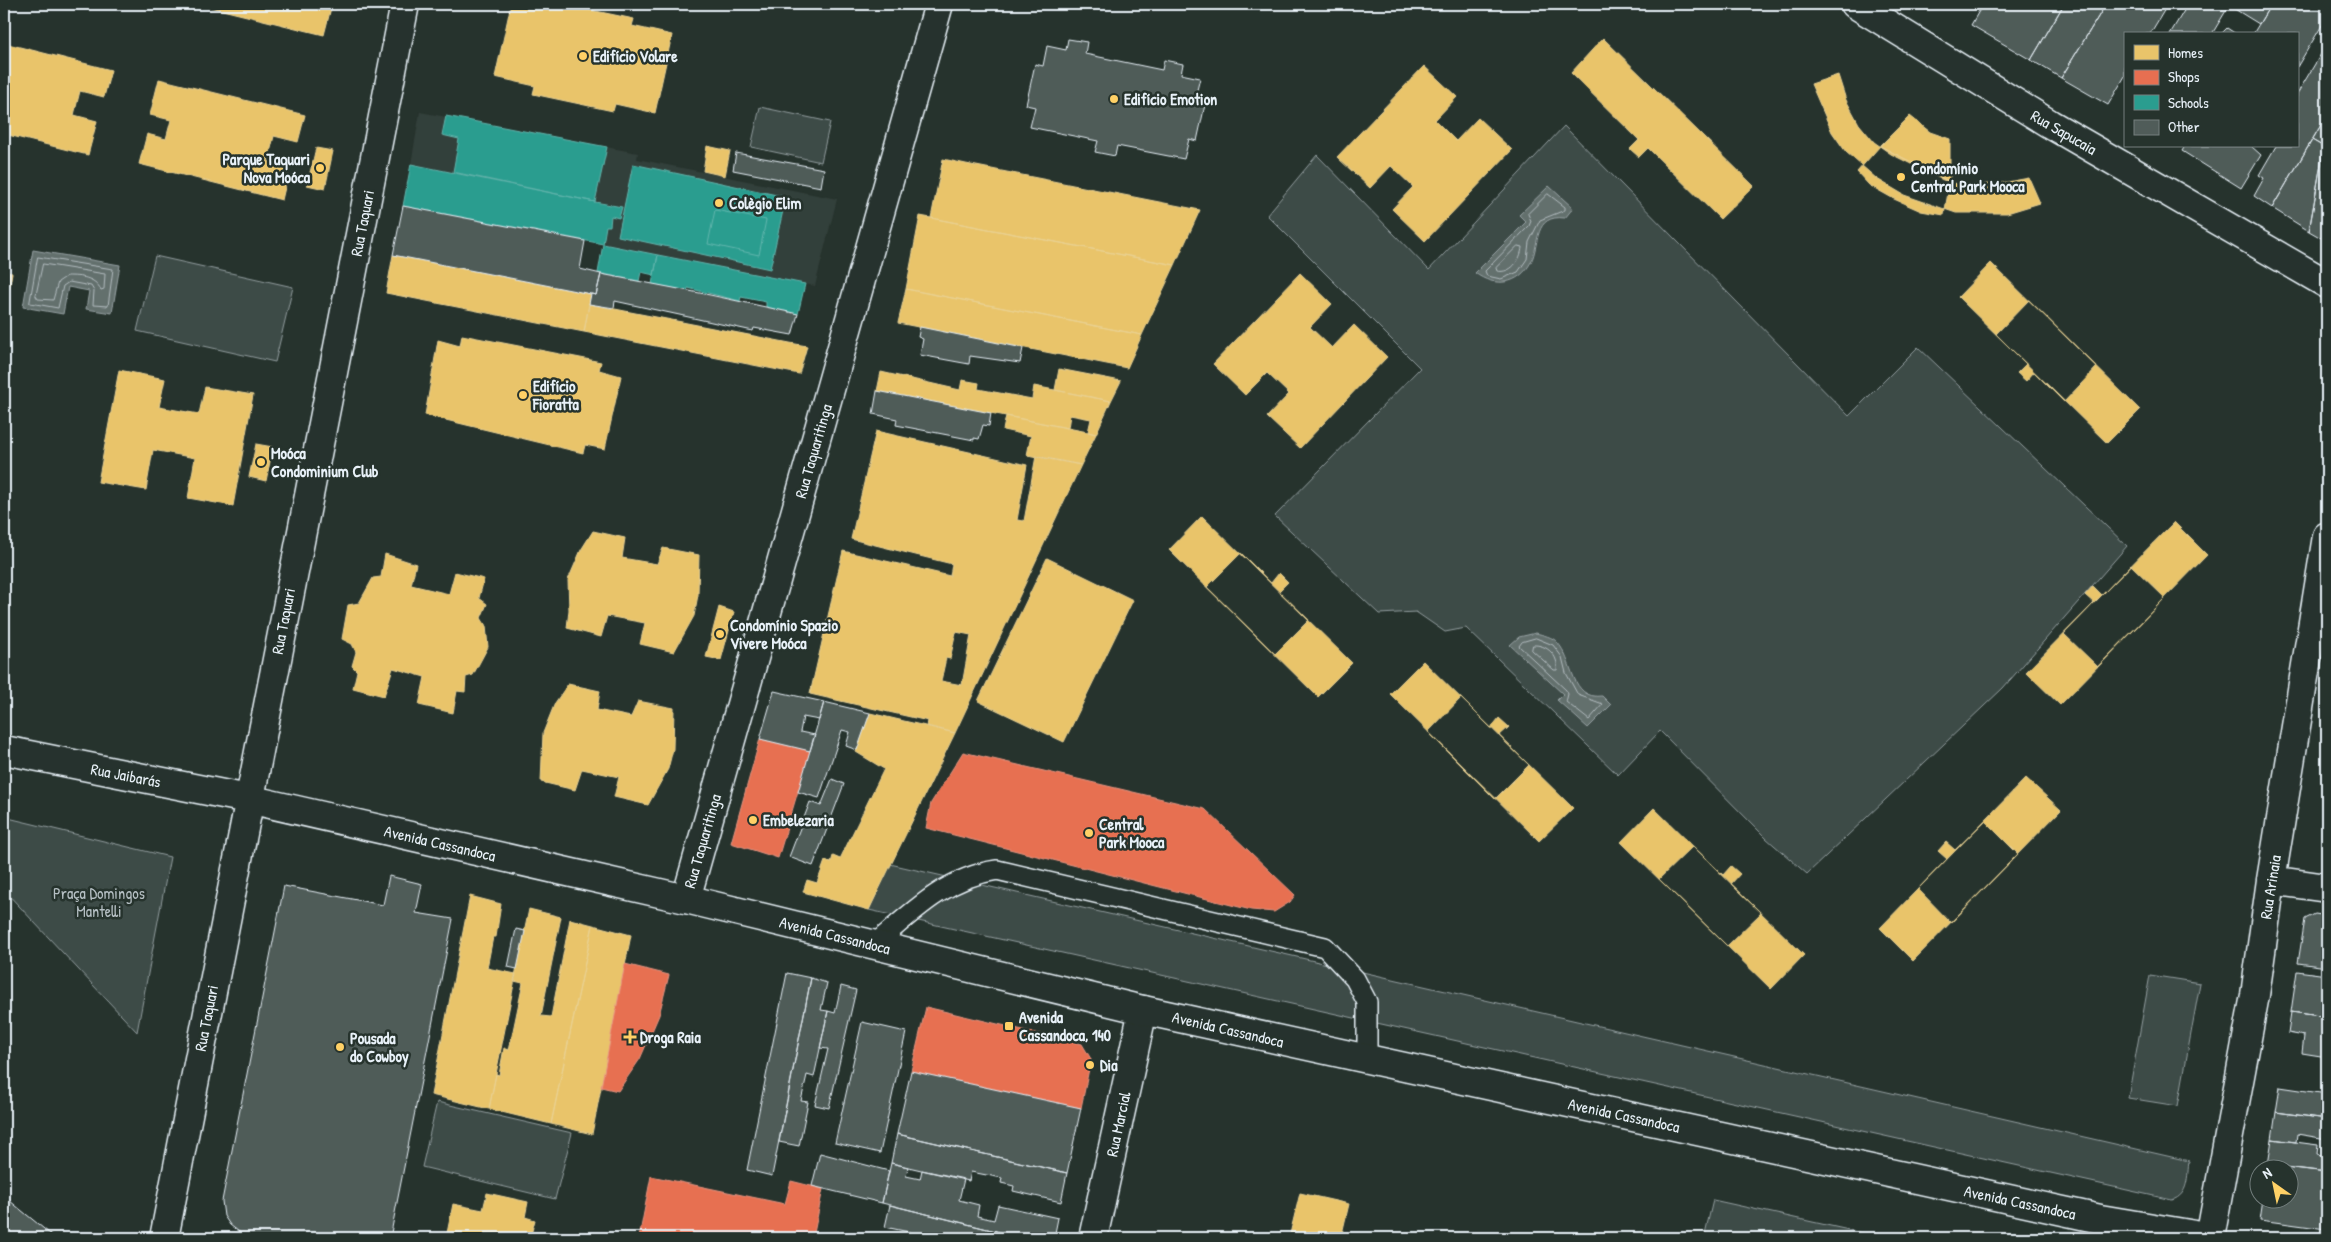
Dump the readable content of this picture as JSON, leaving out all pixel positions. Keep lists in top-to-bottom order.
{
  "streets": {
    "street": [
      "Rua Sapucaia",
      "Rua Taquari",
      "Rua Taquaritinga",
      "Rua Jaibarás",
      "Avenida Cassandoca",
      "Rua Arinaia",
      "Rua Marcial"
    ]
  },
  "crossings": [
    ["Rua Taquari", "Rua Jaibarás"],
    ["Rua Taquari", "Avenida Cassandoca"],
    ["Rua Taquaritinga", "Avenida Cassandoca"],
    ["Rua Jaibarás", "Avenida Cassandoca"],
    ["Avenida Cassandoca", "Rua Arinaia"],
    ["Avenida Cassandoca", "Rua Marcial"]
  ],
  "parks": ["Praça Domingos Mantelli"],
  "places": {
    "other": [
      "Edifício Volare",
      "Edifício Emotion",
      "Parque Taquari Nova Moóca",
      "Condomínio Central Park Mooca",
      "Colègio Elim",
      "Edifício Fioratta",
      "Moóca Condominium Club",
      "Condomínio Spazio Vivere Moóca",
      "Embelezaria",
      "Central Park Mooca",
      "Pousada do Cowboy",
      "Dia"
    ],
    "transit": ["Avenida Cassandoca, 140"],
    "health": ["Droga Raia"]
  },
  "legend": [
    "Homes",
    "Shops",
    "Schools",
    "Other"
  ],
  "north": "top left"
}
